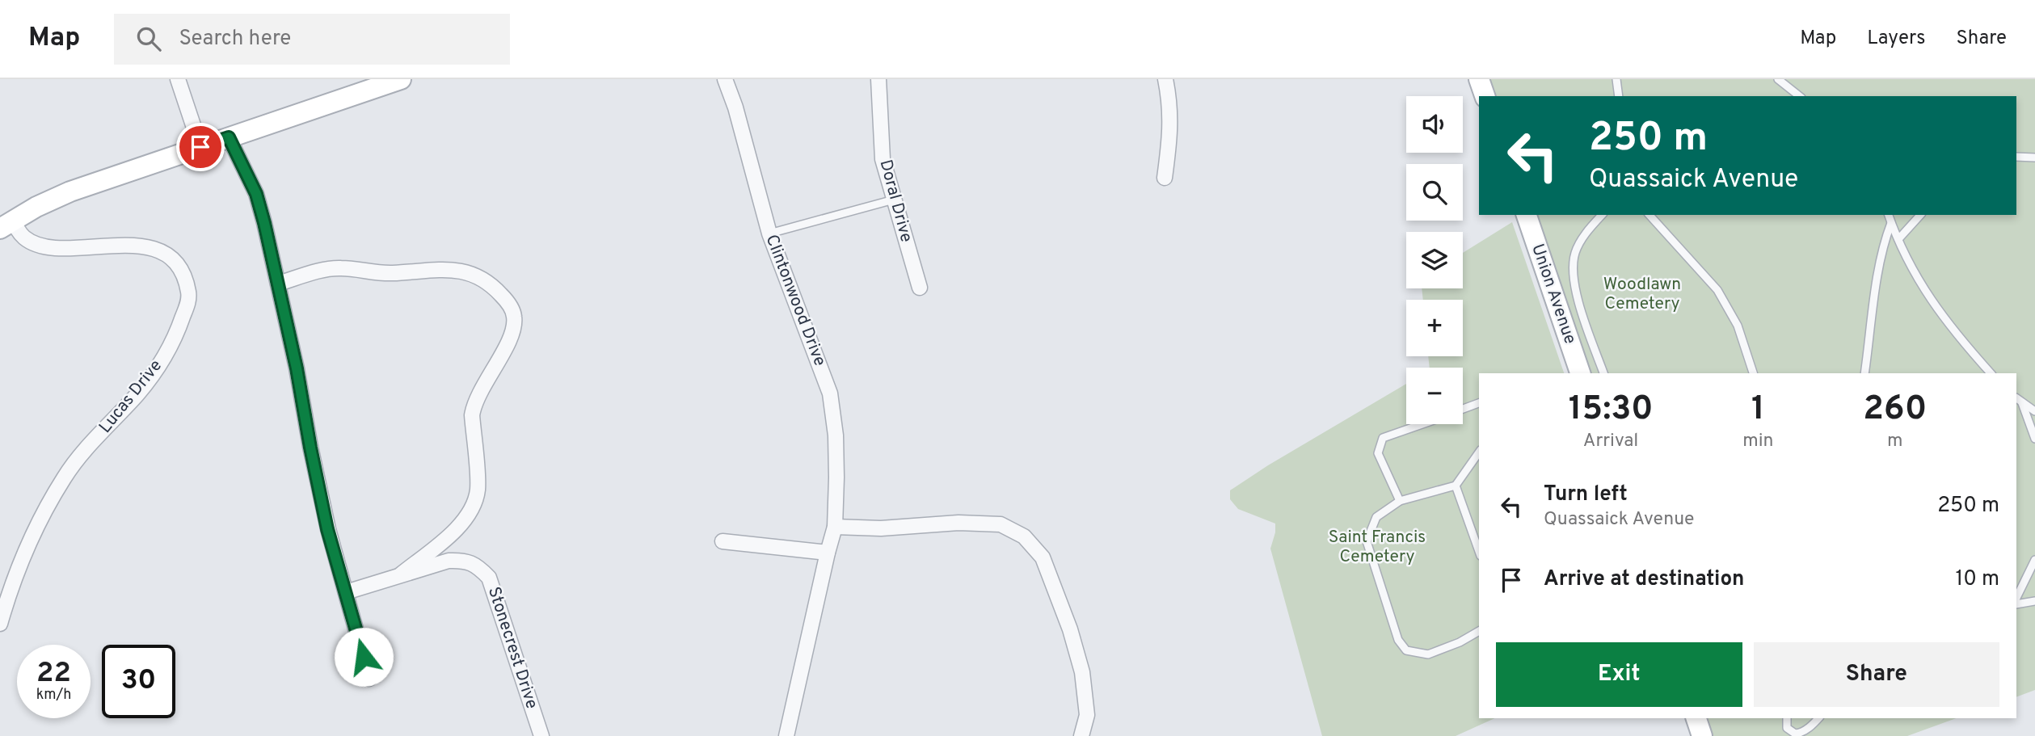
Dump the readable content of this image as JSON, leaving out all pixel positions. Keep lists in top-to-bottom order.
{
  "streets": {
    "main road": ["Union Avenue"],
    "street": [
      "Doral Drive",
      "Clintonwood Drive",
      "Lucas Drive",
      "Stonecrest Drive"
    ]
  },
  "parks": ["Woodlawn Cemetery", "Saint Francis Cemetery"],
  "page": {
    "header": "Map",
    "search": "Search here",
    "nav": ["Map", "Layers", "Share"],
    "map_buttons": ["+", "−"],
    "turn": ["250 m", "Quassaick Avenue"],
    "eta": [
      "15:30",
      "Arrival",
      "1",
      "min",
      "260",
      "m"
    ],
    "list": [
      {
        "name": "Turn left",
        "note": "Quassaick Avenue",
        "value": "250 m"
      },
      {
        "name": "Arrive at destination",
        "value": "10 m"
      }
    ],
    "buttons": ["Exit", "Share"],
    "speed": "22 km/h",
    "limit": "30"
  }
}
